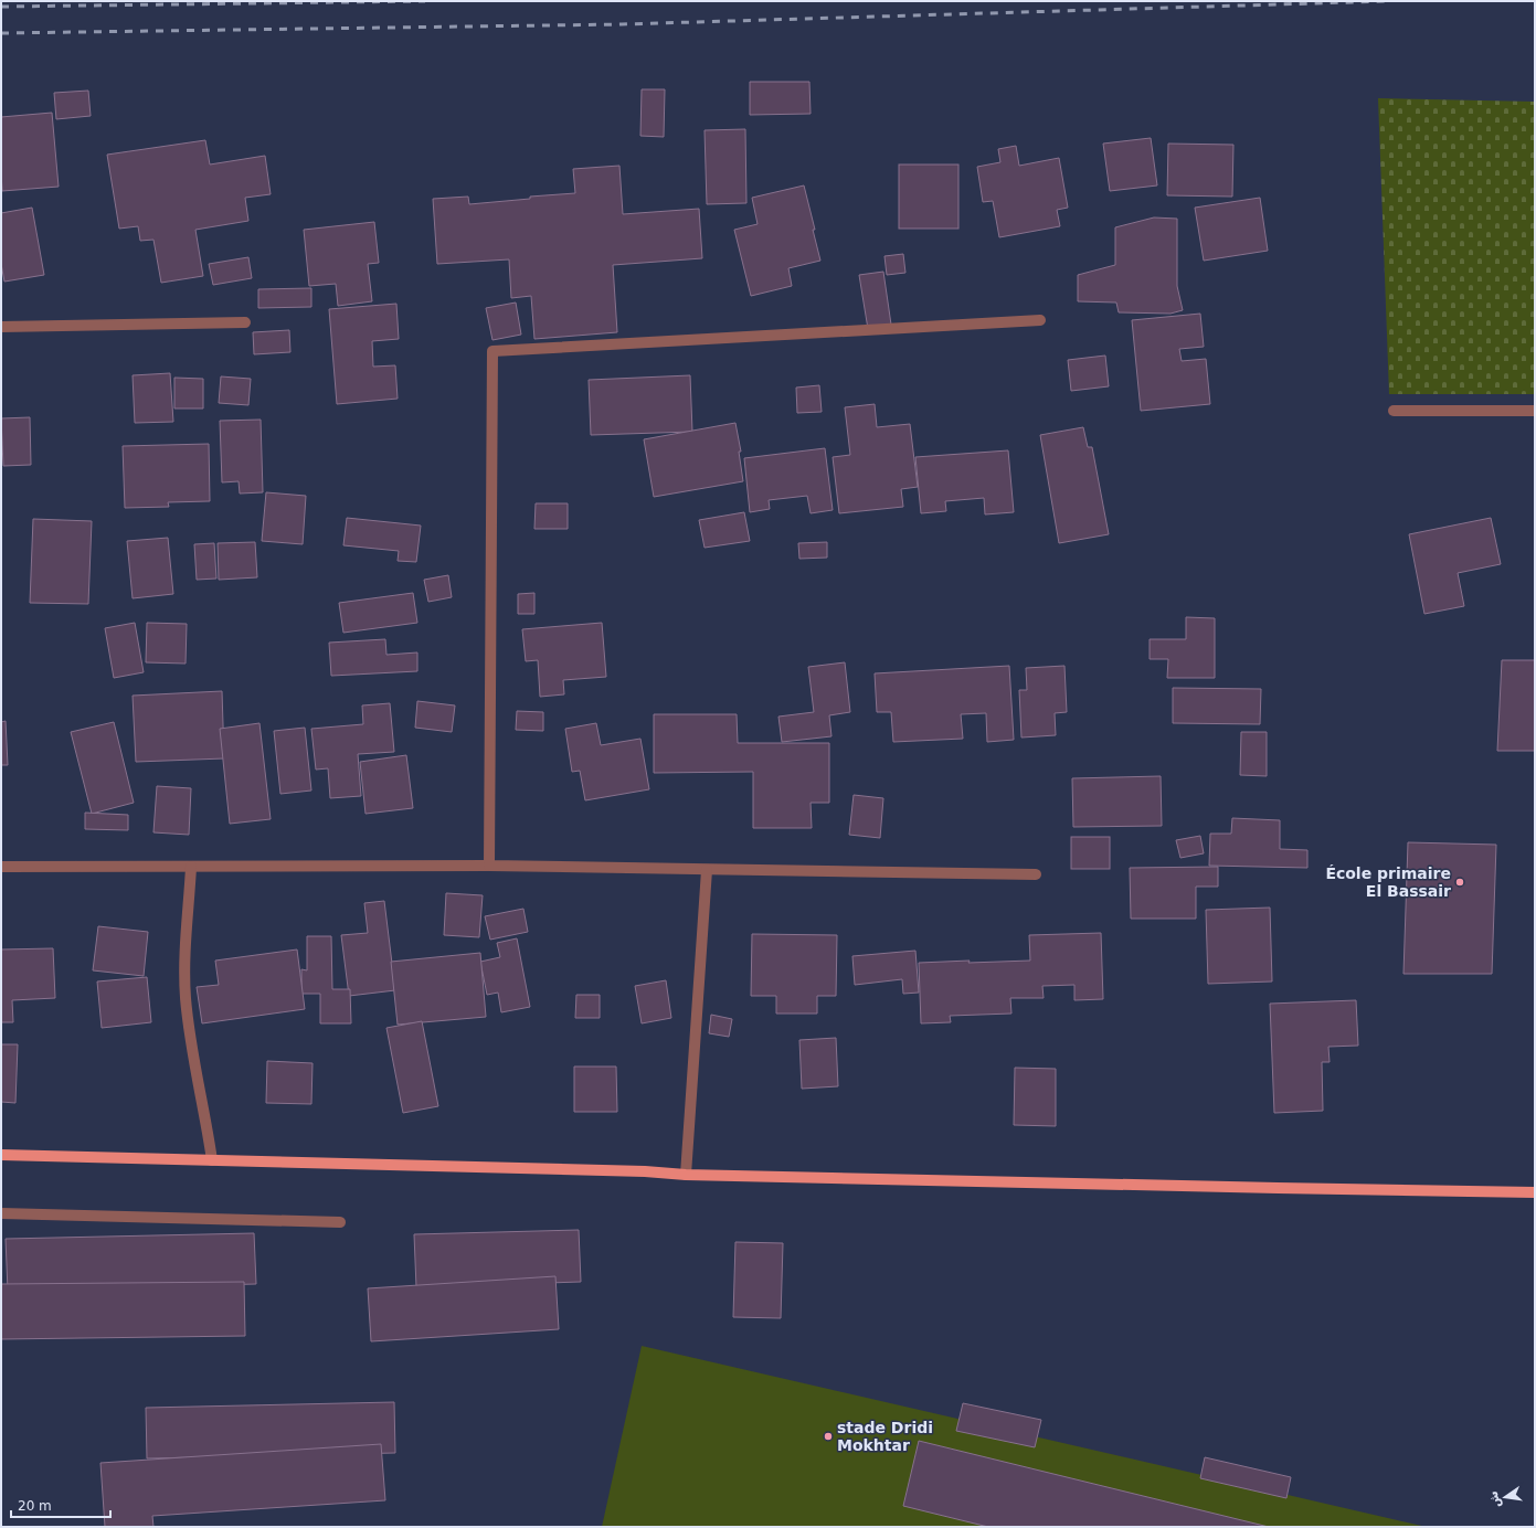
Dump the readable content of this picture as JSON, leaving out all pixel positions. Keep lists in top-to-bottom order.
{
  "places": ["École primaire El Bassair", "stade Dridi Mokhtar"],
  "scale_bar": "20 m",
  "north": "left"
}
